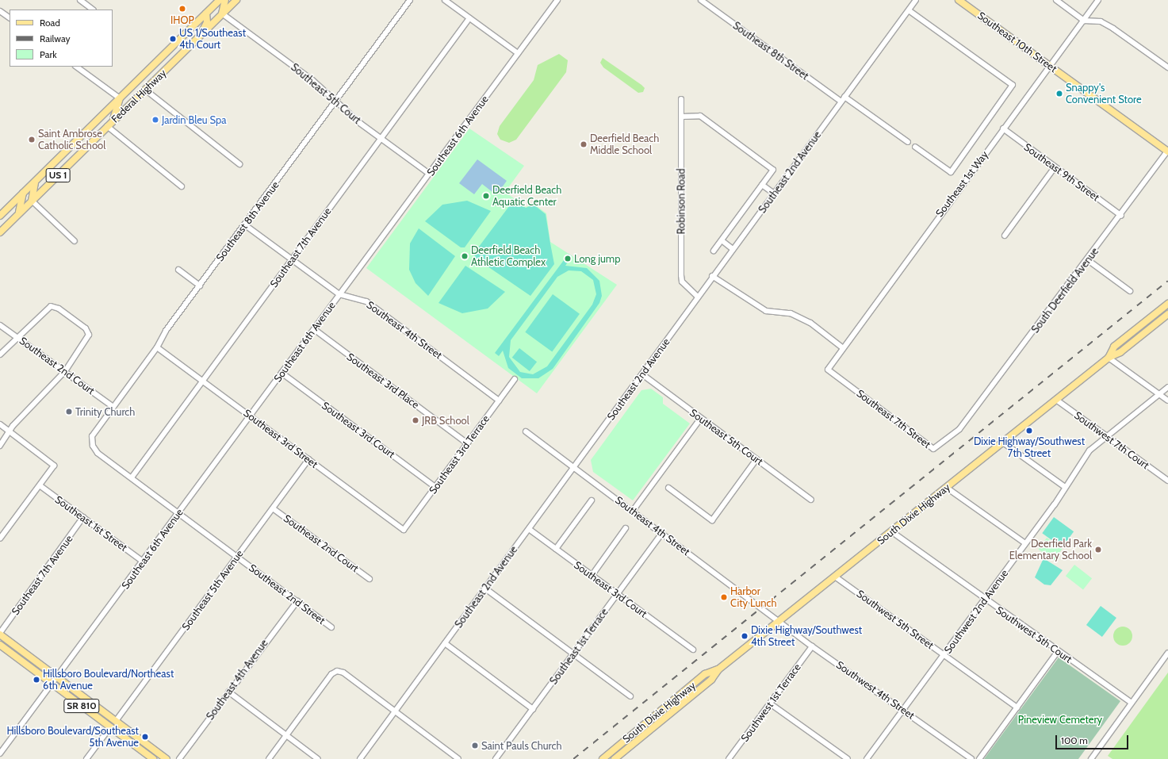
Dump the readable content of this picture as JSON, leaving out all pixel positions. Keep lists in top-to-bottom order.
{
  "streets": {
    "main road": [
      "Southeast 10th Street",
      "Federal Highway",
      "US 1",
      "South Dixie Highway",
      "SR 810"
    ],
    "street": [
      "Southeast 8th Street",
      "Southeast 5th Court",
      "Southeast 6th Avenue",
      "Southeast 2nd Avenue",
      "Southeast 9th Street",
      "Southeast 1st Way",
      "Robinson Road",
      "Southeast 8th Avenue",
      "Southeast 7th Avenue",
      "South Deerfield Avenue",
      "Southeast 4th Street",
      "Southeast 2nd Court",
      "Southeast 3rd Place",
      "Southeast 7th Street",
      "Southeast 3rd Court",
      "Southeast 3rd Street",
      "Southwest 7th Court",
      "Southeast 3rd Terrace",
      "Southeast 1st Street",
      "Southeast 5th Avenue",
      "Southeast 2nd Street",
      "Southwest 2nd Avenue",
      "Southwest 5th Street",
      "Southwest 5th Court",
      "Southeast 1st Terrace",
      "Southeast 4th Avenue",
      "Southwest 4th Street",
      "Southwest 1st Terrace"
    ]
  },
  "crossings": [
    ["Southeast 10th Street", "Southeast 1st Way"],
    ["Southeast 10th Street", "South Deerfield Avenue"],
    ["Southeast 8th Street", "Southeast 2nd Avenue"],
    ["Southeast 5th Court", "Federal Highway"],
    ["Southeast 5th Court", "Southeast 6th Avenue"],
    ["Southeast 5th Court", "Southeast 2nd Avenue"],
    ["Southeast 5th Court", "Southeast 8th Avenue"],
    ["Southeast 5th Court", "Southeast 7th Avenue"],
    ["Southeast 6th Avenue", "Southeast 4th Street"],
    ["Southeast 6th Avenue", "Southeast 3rd Place"],
    ["Southeast 6th Avenue", "Southeast 3rd Court"],
    ["Southeast 6th Avenue", "Southeast 3rd Street"],
    ["Southeast 6th Avenue", "Southeast 1st Street"],
    ["Southeast 6th Avenue", "Southeast 2nd Street"],
    ["Southeast 6th Avenue", "SR 810"],
    ["Southeast 2nd Avenue", "Robinson Road"],
    ["Southeast 2nd Avenue", "Southeast 4th Street"],
    ["Southeast 2nd Avenue", "Southeast 3rd Court"],
    ["Southeast 9th Street", "Southeast 1st Way"],
    ["Southeast 9th Street", "South Deerfield Avenue"],
    ["Southeast 1st Way", "Southeast 7th Street"],
    ["Southeast 8th Avenue", "Southeast 4th Street"],
    ["Southeast 8th Avenue", "Southeast 2nd Court"],
    ["Southeast 8th Avenue", "Southeast 3rd Street"],
    ["Southeast 8th Avenue", "Southeast 2nd Street"],
    ["Southeast 7th Avenue", "Southeast 4th Street"],
    ["Southeast 7th Avenue", "Southeast 3rd Street"],
    ["Southeast 7th Avenue", "Southeast 1st Street"],
    ["Southeast 7th Avenue", "Southeast 2nd Street"],
    ["Southeast 7th Avenue", "SR 810"],
    ["South Deerfield Avenue", "Southeast 7th Street"],
    ["Southeast 4th Street", "Southeast 3rd Terrace"],
    ["Southeast 4th Street", "South Dixie Highway"],
    ["Southeast 4th Street", "Southeast 1st Terrace"],
    ["Southeast 4th Street", "Southwest 4th Street"],
    ["Southeast 2nd Court", "Southeast 5th Avenue"],
    ["Southeast 3rd Place", "Southeast 3rd Terrace"],
    ["Southeast 3rd Court", "Southeast 3rd Terrace"],
    ["Southeast 3rd Court", "Southeast 1st Terrace"],
    ["Southeast 3rd Street", "Southeast 3rd Terrace"],
    ["Southeast 3rd Street", "Southeast 5th Avenue"],
    ["Southwest 7th Court", "South Dixie Highway"],
    ["Southwest 7th Court", "Southwest 2nd Avenue"],
    ["South Dixie Highway", "Southwest 5th Street"],
    ["South Dixie Highway", "Southwest 5th Court"],
    ["South Dixie Highway", "Southwest 4th Street"],
    ["Southeast 5th Avenue", "Southeast 2nd Street"],
    ["Southeast 5th Avenue", "SR 810"],
    ["Southeast 2nd Street", "Southeast 4th Avenue"],
    ["Southwest 2nd Avenue", "Southwest 5th Street"],
    ["Southwest 2nd Avenue", "Southwest 5th Court"],
    ["Southwest 2nd Avenue", "Southwest 4th Street"],
    ["Southwest 4th Street", "Southwest 1st Terrace"]
  ],
  "parks": ["Pineview Cemetery"],
  "places": [
    "IHOP",
    "US 1/Southeast 4th Court",
    "Snappy's Convenient Store",
    "Jardin Bleu Spa",
    "Saint Ambrose Catholic School",
    "Deerfield Beach Middle School",
    "Deerfield Beach Aquatic Center",
    "Deerfield Beach Athletic Complex",
    "Long jump",
    "Trinity Church",
    "JRB School",
    "Dixie Highway/Southwest 7th Street",
    "Deerfield Park Elementary School",
    "Harbor City Lunch",
    "Dixie Highway/Southwest 4th Street",
    "Hillsboro Boulevard/Northeast 6th Avenue",
    "Hillsboro Boulevard/Southeast 5th Avenue",
    "Saint Pauls Church"
  ],
  "legend": ["Road", "Railway", "Park"],
  "scale_bar": "100 m"
}
